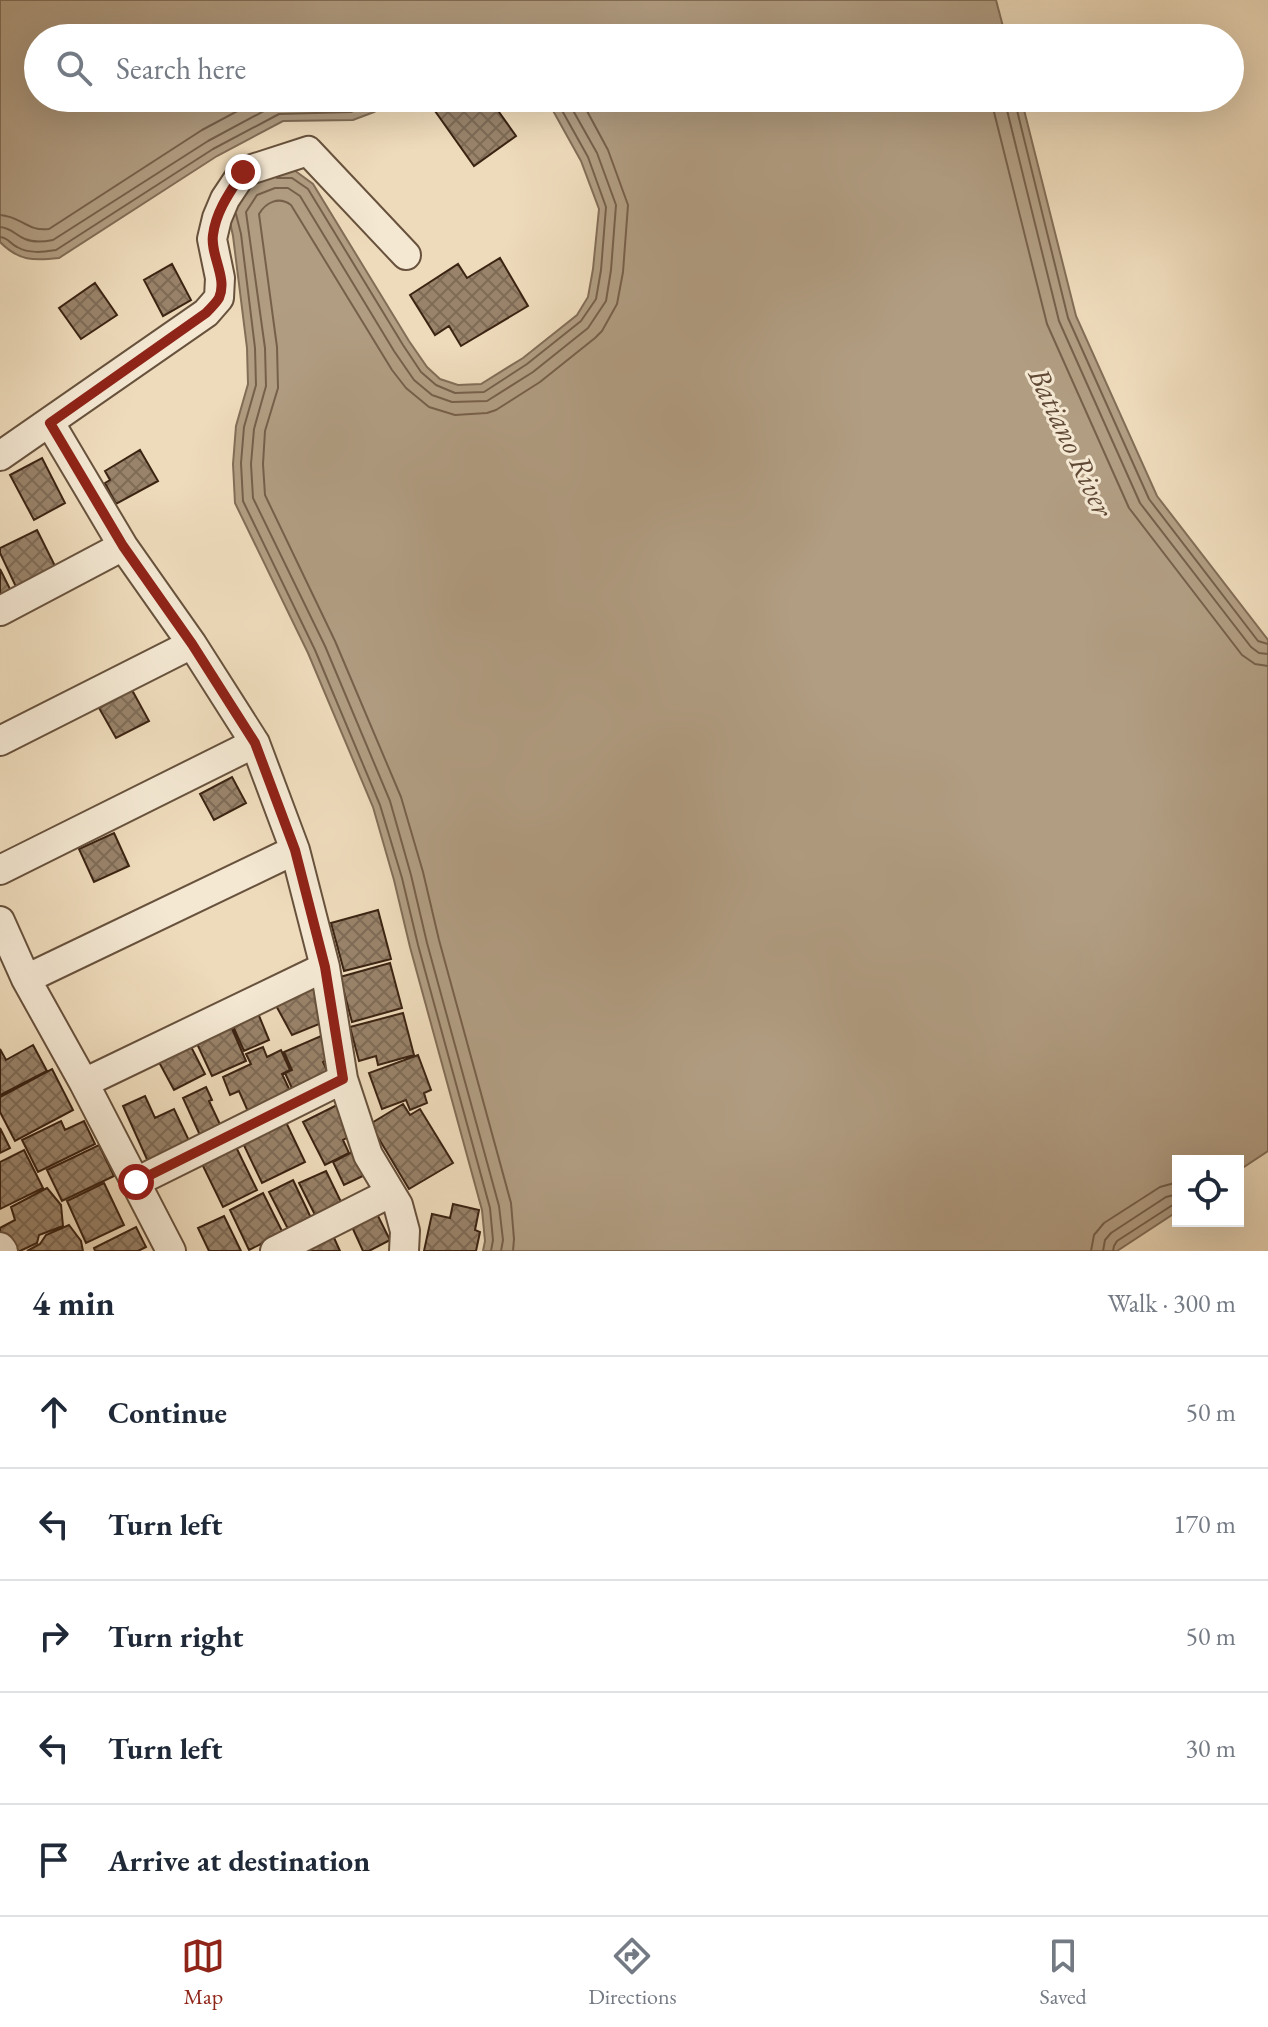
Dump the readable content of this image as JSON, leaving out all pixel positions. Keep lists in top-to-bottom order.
{
  "water": ["Batiano River"],
  "page": {
    "search": "Search here",
    "heading": ["4 min", "Walk · 300 m"],
    "list": [
      ["Continue", "50 m"],
      ["Turn left", "170 m"],
      ["Turn right", "50 m"],
      ["Turn left", "30 m"],
      "Arrive at destination"
    ],
    "nav": ["Map", "Directions", "Saved"]
  }
}
